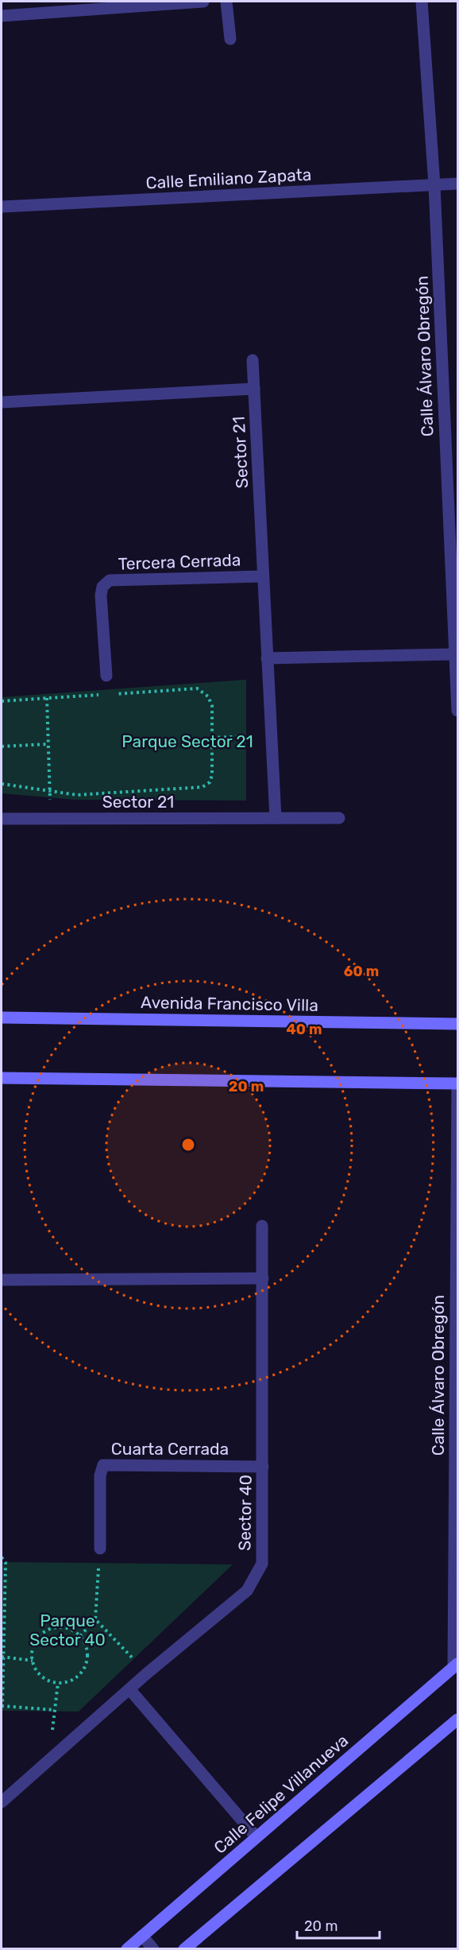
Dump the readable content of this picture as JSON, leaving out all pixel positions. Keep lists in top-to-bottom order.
{
  "streets": {
    "street": [
      "Calle Emiliano Zapata",
      "Calle Álvaro Obregón",
      "Sector 21",
      "Tercera Cerrada",
      "Avenida Francisco Villa",
      "Cuarta Cerrada",
      "Sector 40",
      "Calle Felipe Villanueva"
    ]
  },
  "crossings": [
    ["Calle Emiliano Zapata", "Calle Álvaro Obregón"],
    ["Calle Álvaro Obregón", "Calle Felipe Villanueva"],
    ["Sector 21", "Tercera Cerrada"],
    ["Cuarta Cerrada", "Sector 40"]
  ],
  "parks": ["Parque Sector 21", "Parque Sector 40"],
  "scale_bar": "20 m",
  "rings": ["60 m", "40 m", "20 m"]
}
